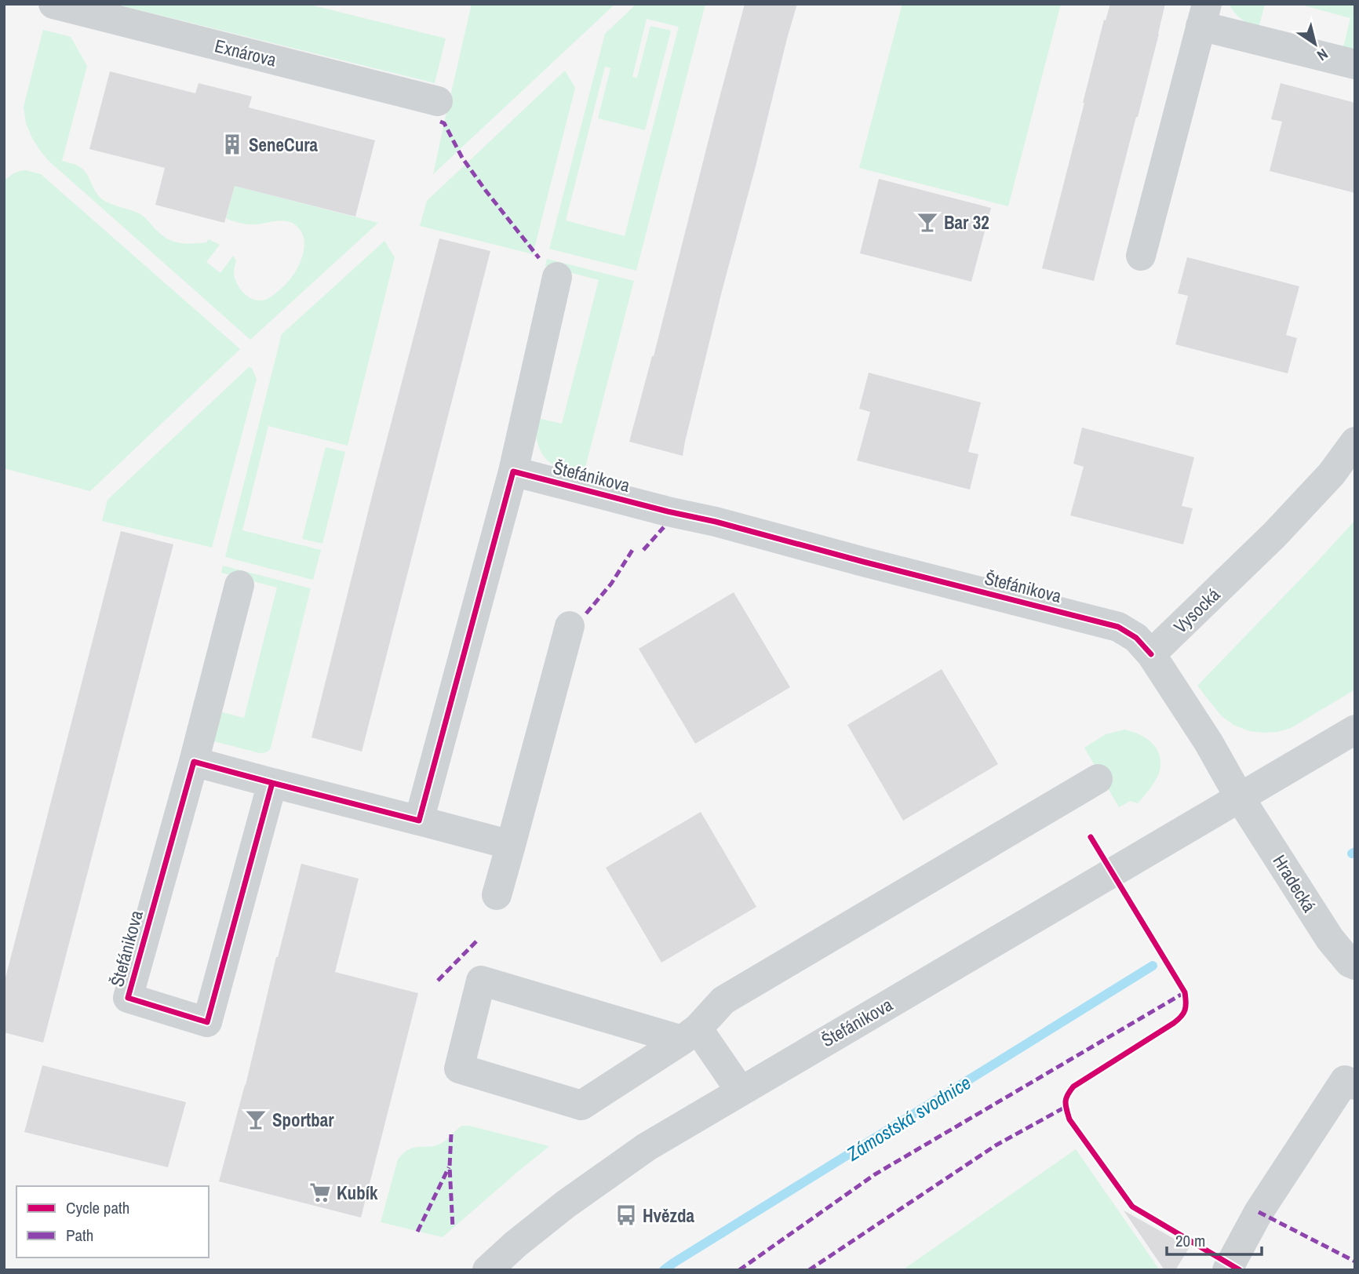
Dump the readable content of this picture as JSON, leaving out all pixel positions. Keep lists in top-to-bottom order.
{
  "streets": {
    "street": [
      "Exnárova",
      "Štefánikova",
      "Vysocká",
      "Hradecká"
    ]
  },
  "crossings": [
    ["Štefánikova", "Vysocká"],
    ["Štefánikova", "Hradecká"]
  ],
  "water": ["Zámostská svodnice"],
  "places": {
    "building": ["SeneCura"],
    "bar": ["Bar 32", "Sportbar"],
    "supermarket": ["Kubík"],
    "bus stop": ["Hvězda"]
  },
  "legend": ["Cycle path", "Path"],
  "scale_bar": "20 m",
  "north": "bottom right"
}
